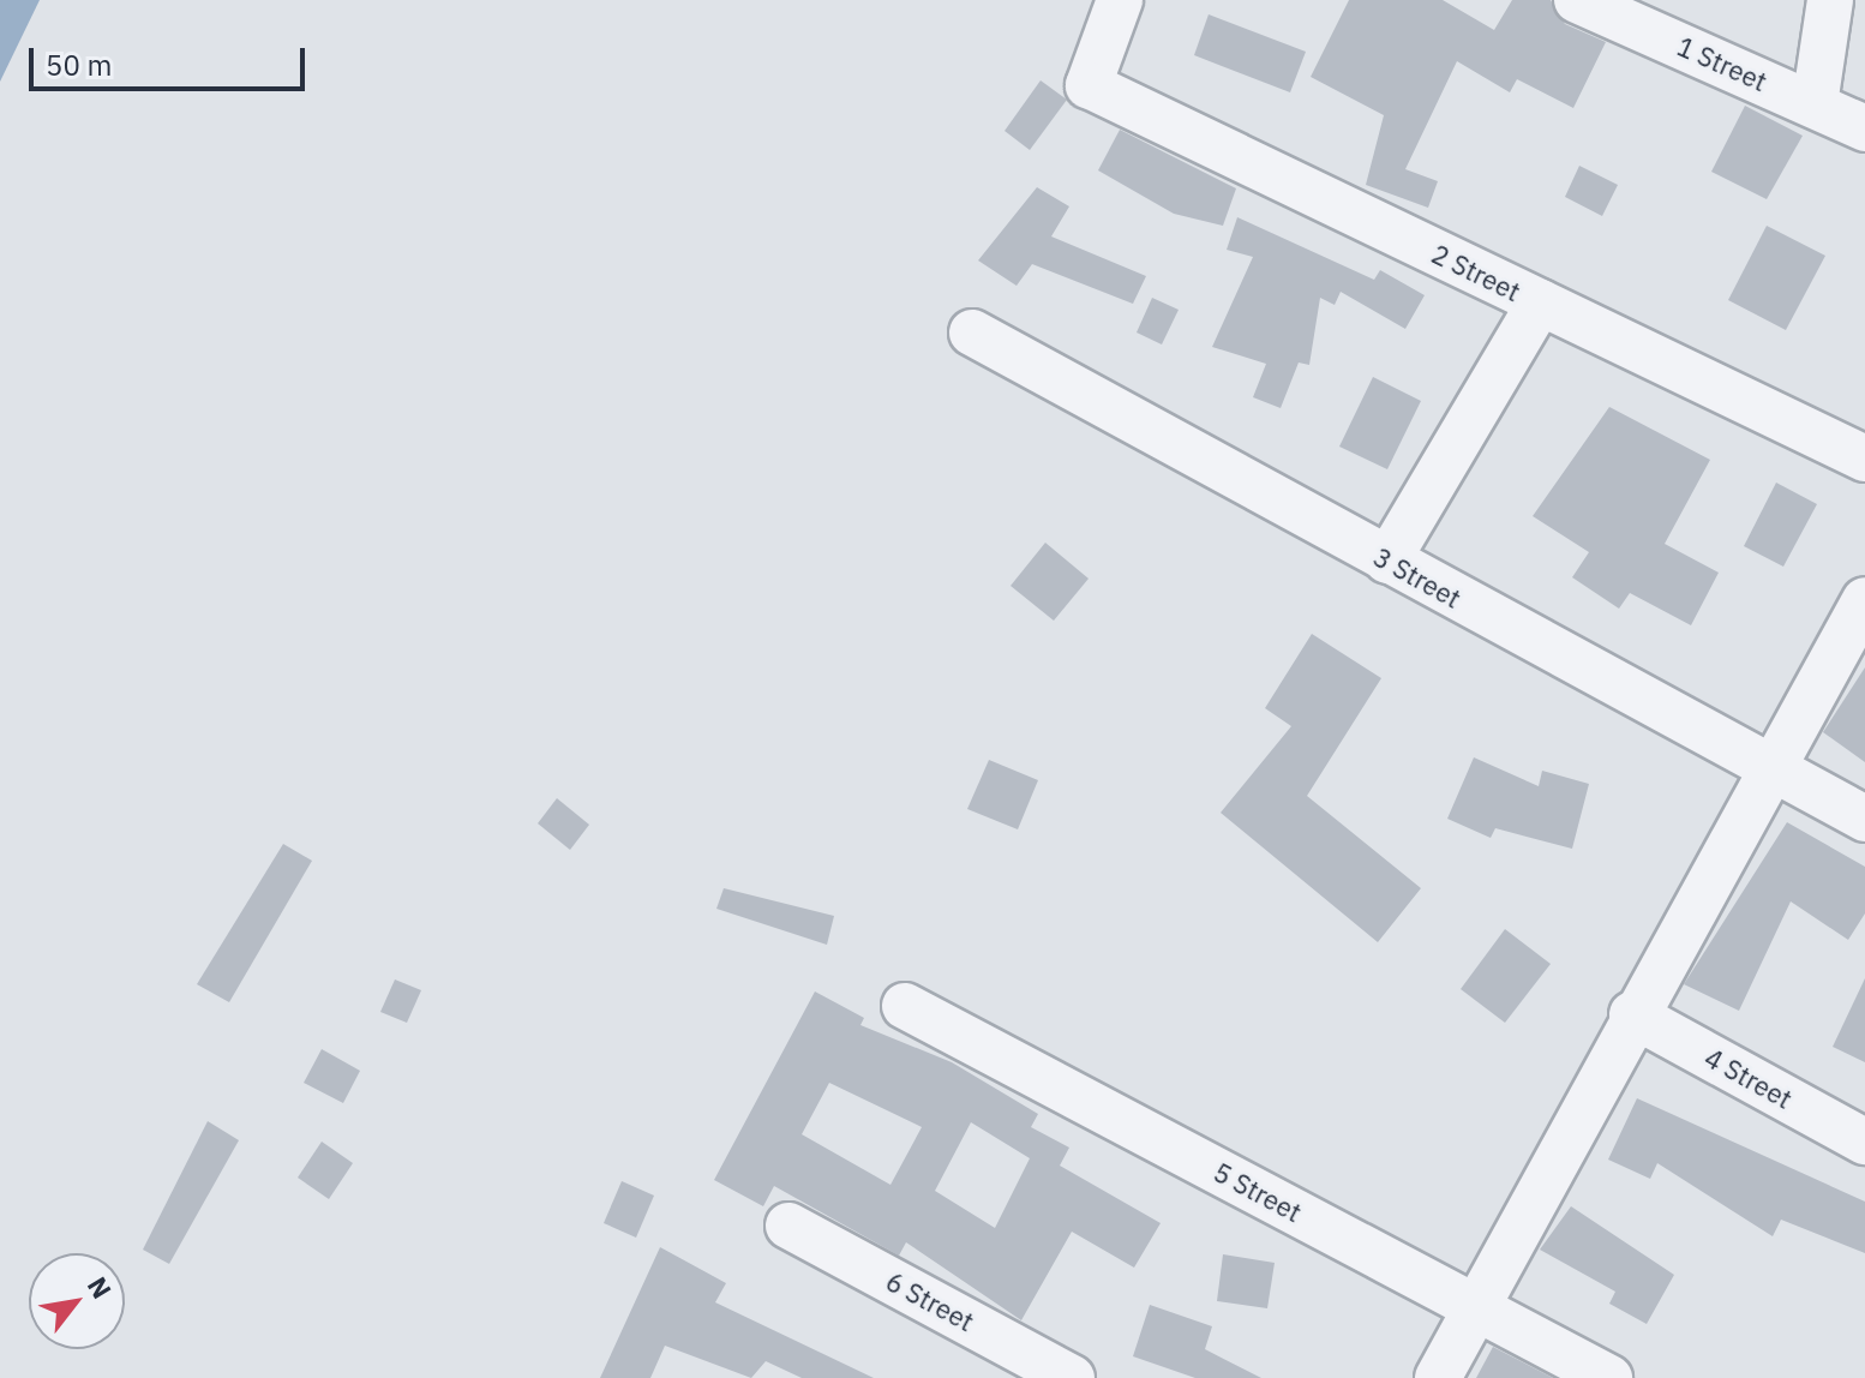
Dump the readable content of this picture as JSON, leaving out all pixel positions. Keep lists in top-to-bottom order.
{
  "streets": {
    "street": [
      "1 Street",
      "2 Street",
      "3 Street",
      "4 Street",
      "5 Street",
      "6 Street"
    ]
  },
  "scale_bar": "50 m",
  "north": "top right"
}
